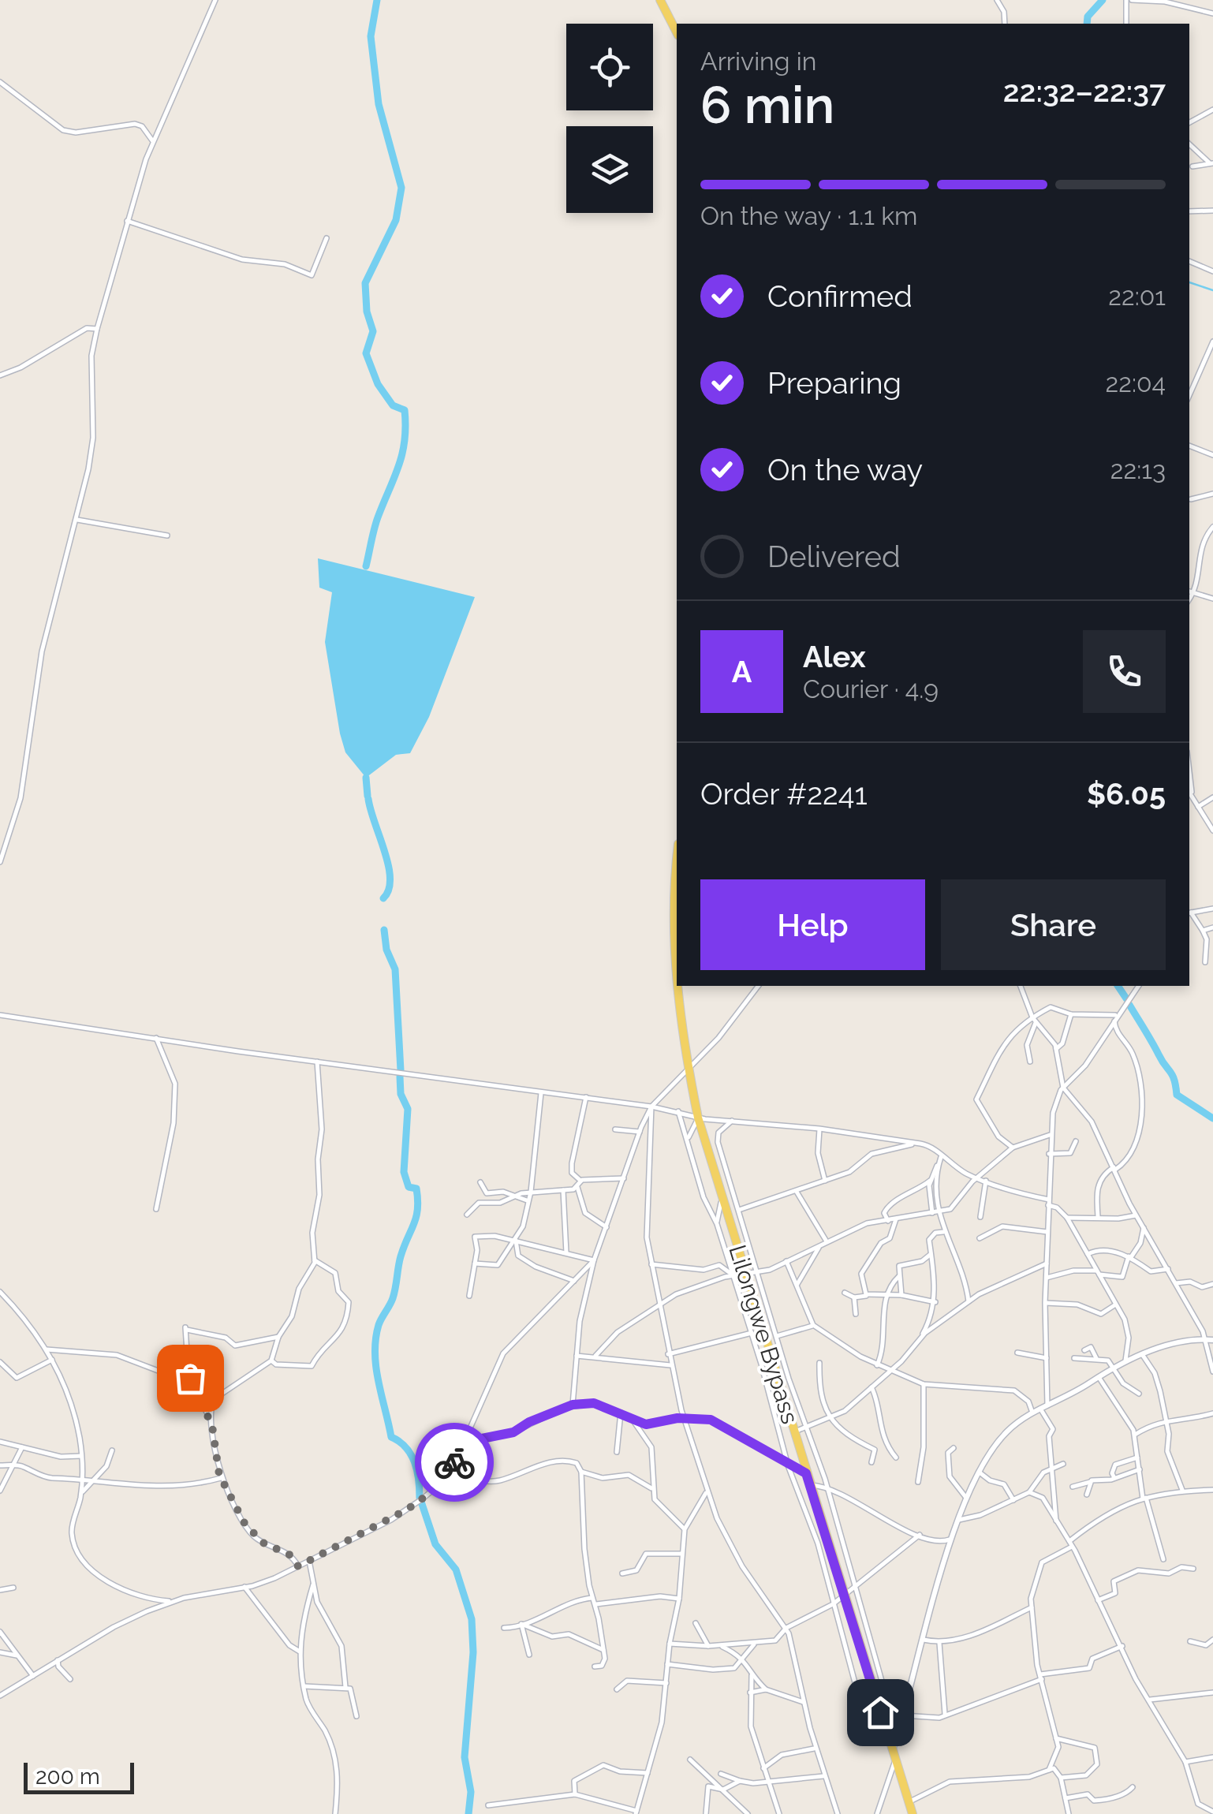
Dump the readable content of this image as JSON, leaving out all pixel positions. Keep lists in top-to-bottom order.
{
  "streets": {
    "main road": ["Lilongwe Bypass"]
  },
  "scale_bar": "200 m",
  "page": {
    "heading": ["6 min", "Arriving in", "22:32–22:37"],
    "panel": [
      "Alex",
      "Courier · 4.9",
      "Order #2241",
      "$6.05"
    ],
    "bar": "On the way · 1.1 km",
    "list": [
      ["Confirmed", "22:01"],
      ["Preparing", "22:04"],
      ["On the way", "22:13"],
      "Delivered"
    ],
    "round": "A",
    "buttons": ["Help", "Share"],
    "scale": "200 m"
  }
}
